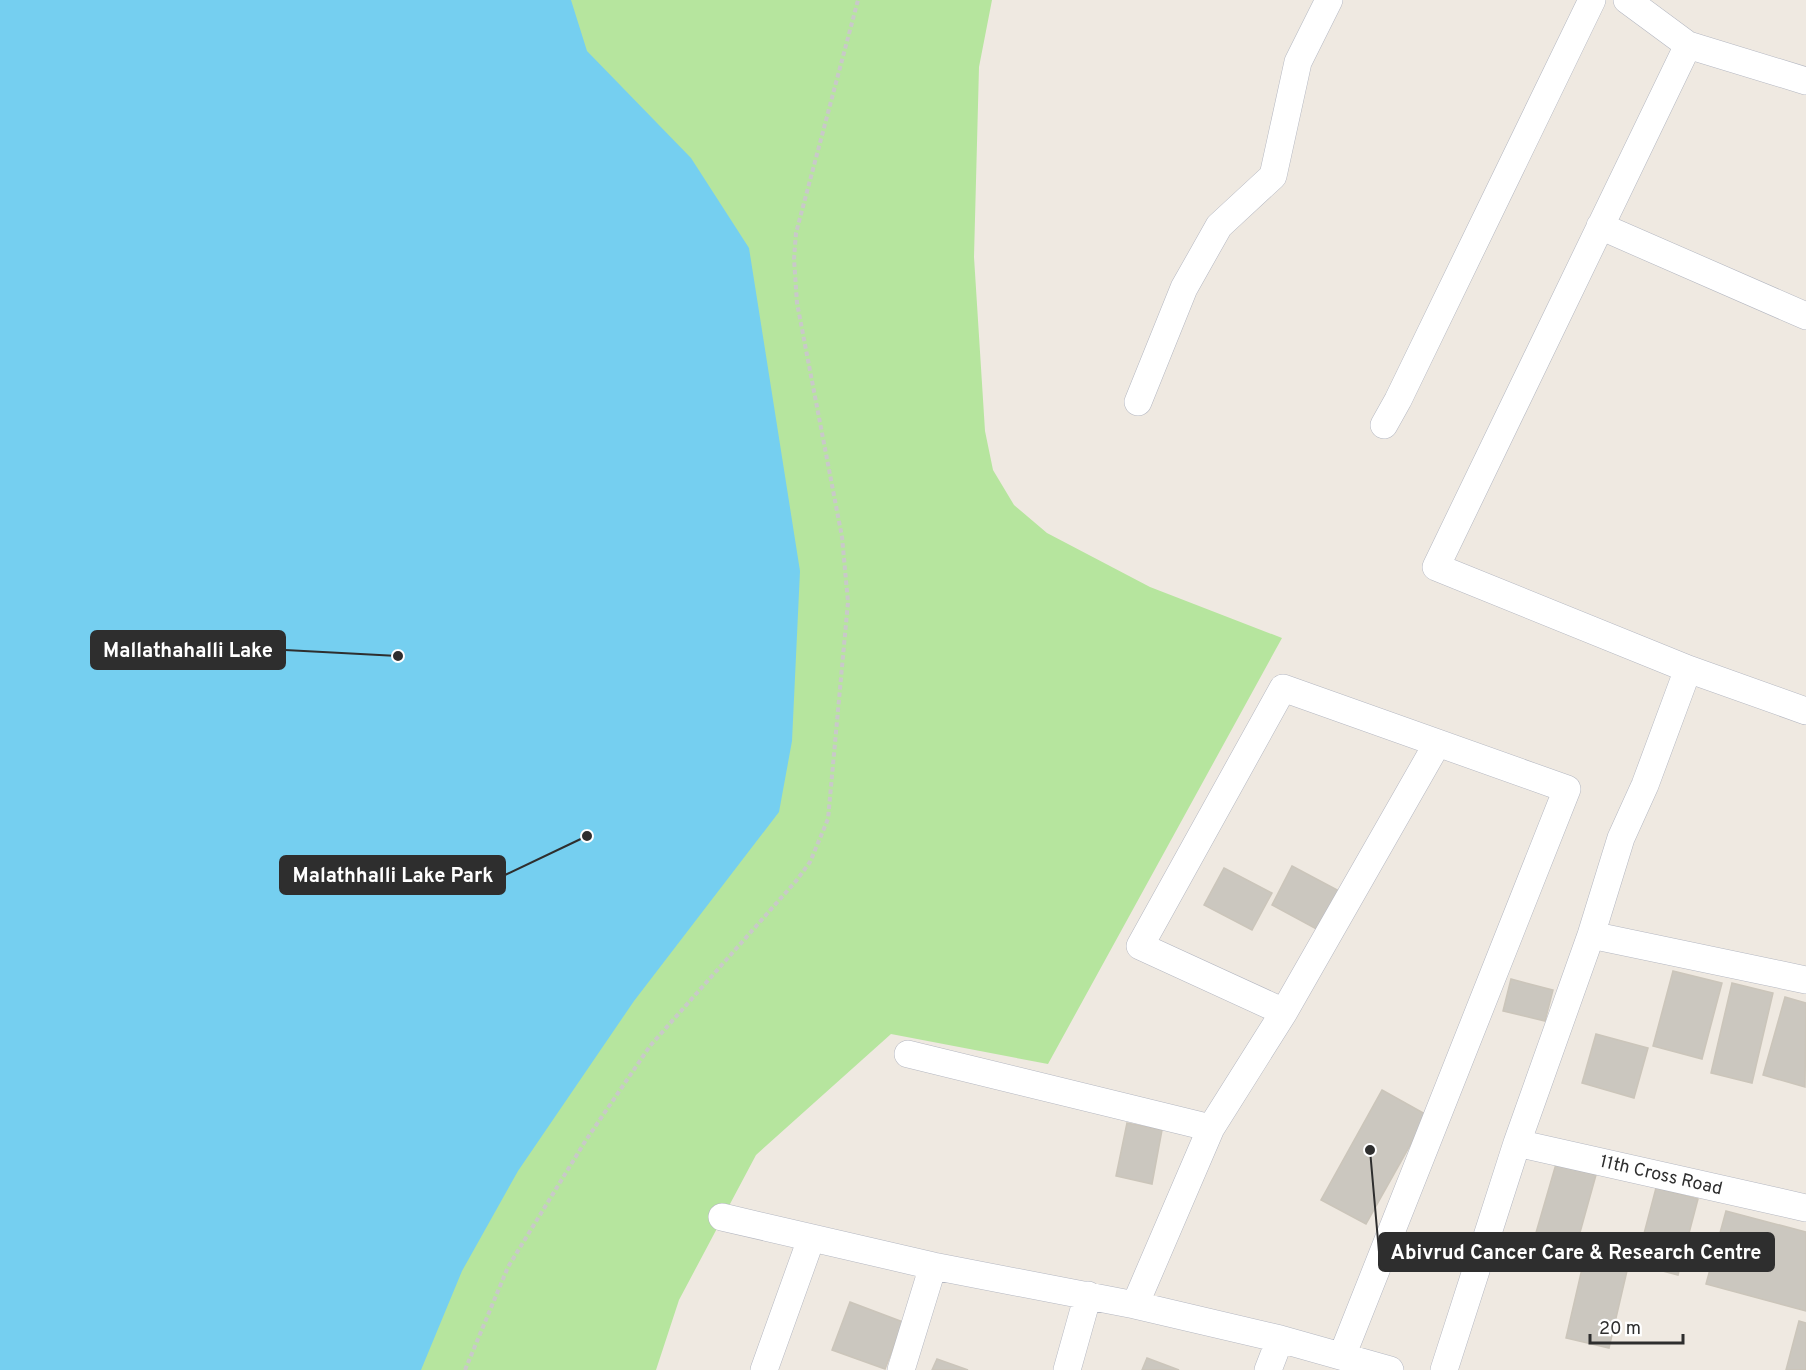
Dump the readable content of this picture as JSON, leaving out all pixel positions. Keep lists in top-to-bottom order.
{
  "streets": {
    "street": ["11th Cross Road"]
  },
  "places": ["Mallathahalli Lake", "Malathhalli Lake Park", "Abivrud Cancer Care & Research Centre"],
  "scale_bar": "20 m"
}
